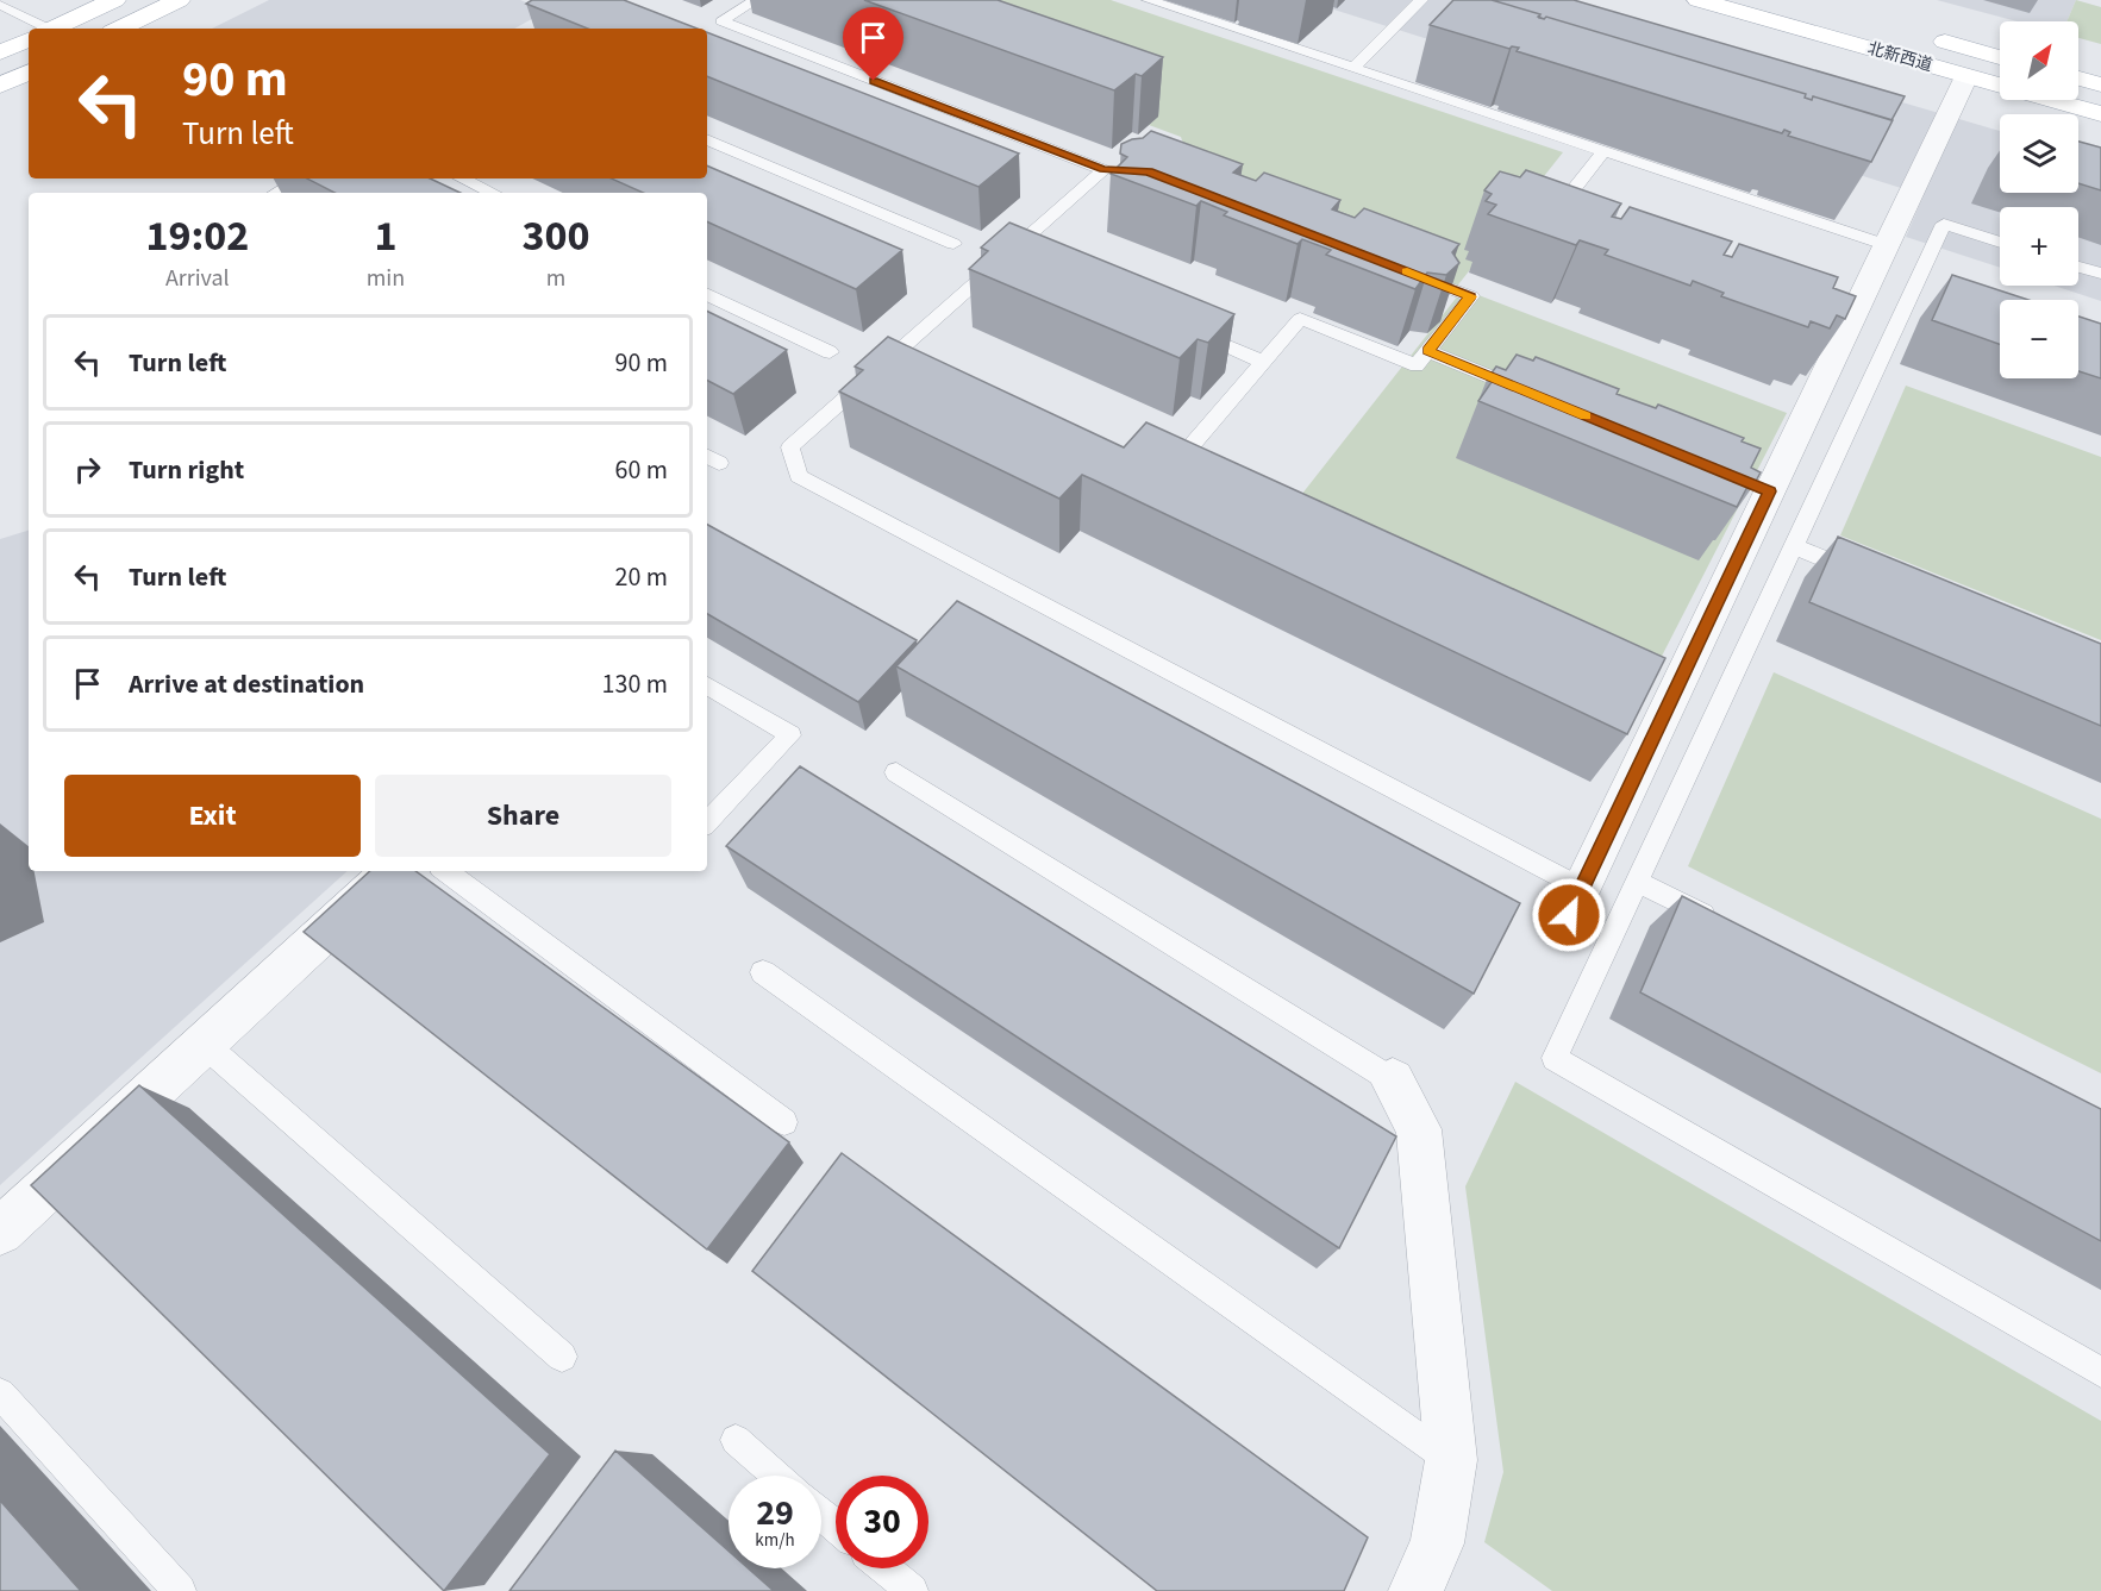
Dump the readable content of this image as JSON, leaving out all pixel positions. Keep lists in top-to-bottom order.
{
  "streets": {
    "main road": ["北新西道"]
  },
  "north": "top right",
  "page": {
    "map_buttons": ["+", "−"],
    "turn": ["90 m", "Turn left"],
    "eta": [
      "19:02",
      "Arrival",
      "1",
      "min",
      "300",
      "m"
    ],
    "list": [
      {
        "name": "Turn left",
        "value": "90 m"
      },
      {
        "name": "Turn right",
        "value": "60 m"
      },
      {
        "name": "Turn left",
        "value": "20 m"
      },
      {
        "name": "Arrive at destination",
        "value": "130 m"
      }
    ],
    "buttons": ["Exit", "Share"],
    "speed": "29 km/h",
    "limit": "30"
  }
}
